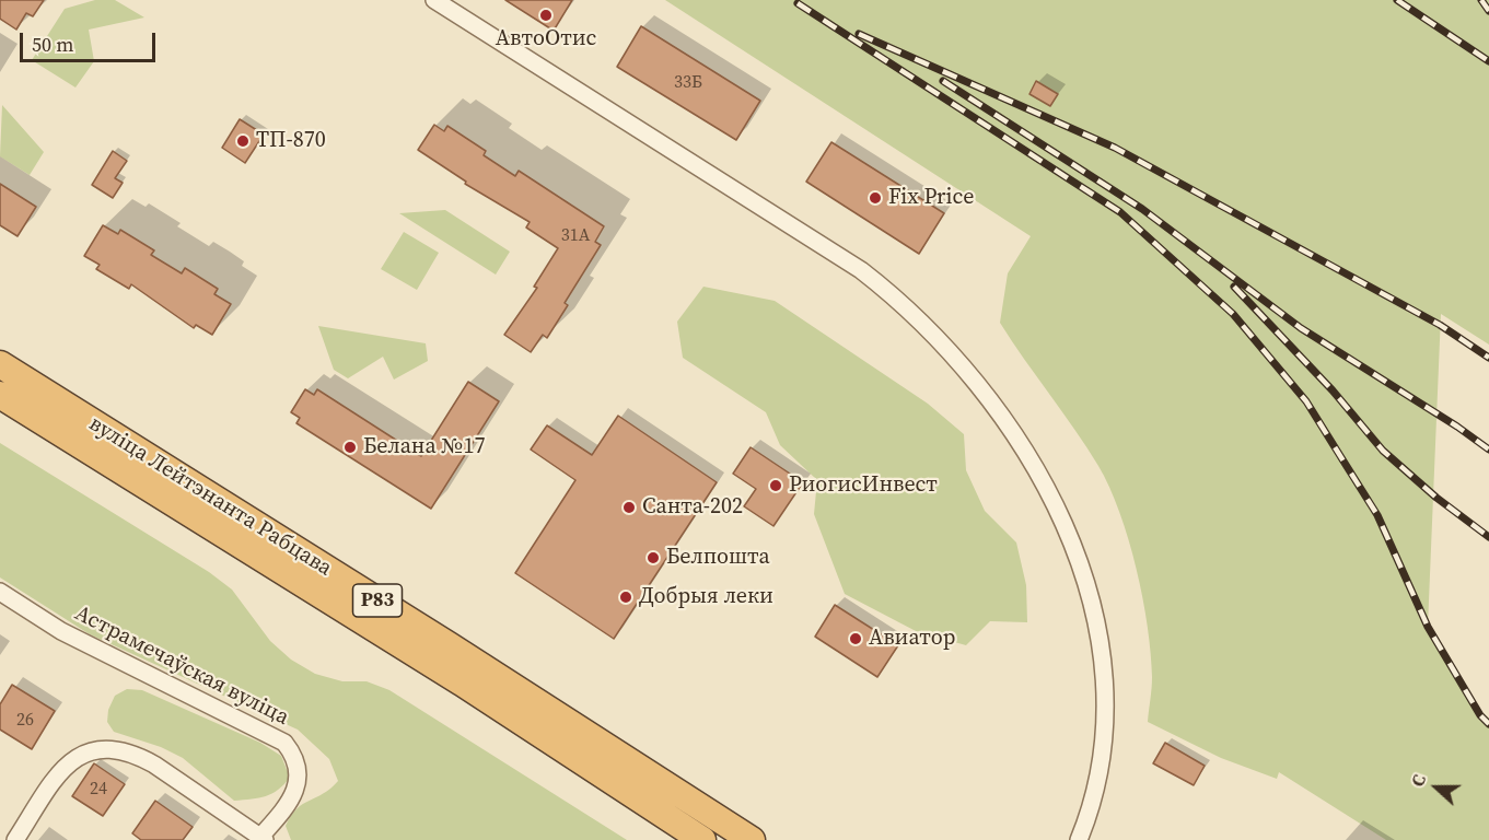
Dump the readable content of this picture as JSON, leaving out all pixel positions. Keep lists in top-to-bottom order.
{
  "streets": {
    "highway": ["вуліца Лейтэнанта Рабцава", "Р83"],
    "street": ["Астрамечаўская вуліца"]
  },
  "places": [
    "АвтоОтис",
    "ТП-870",
    "Fix Price",
    "Белана №17",
    "РиогисИнвест",
    "Санта-202",
    "Белпошта",
    "Добрыя леки",
    "Авиатор"
  ],
  "house_numbers": [
    "33Б",
    "31А",
    "26",
    "24"
  ],
  "scale_bar": "50 m",
  "north": "left"
}
